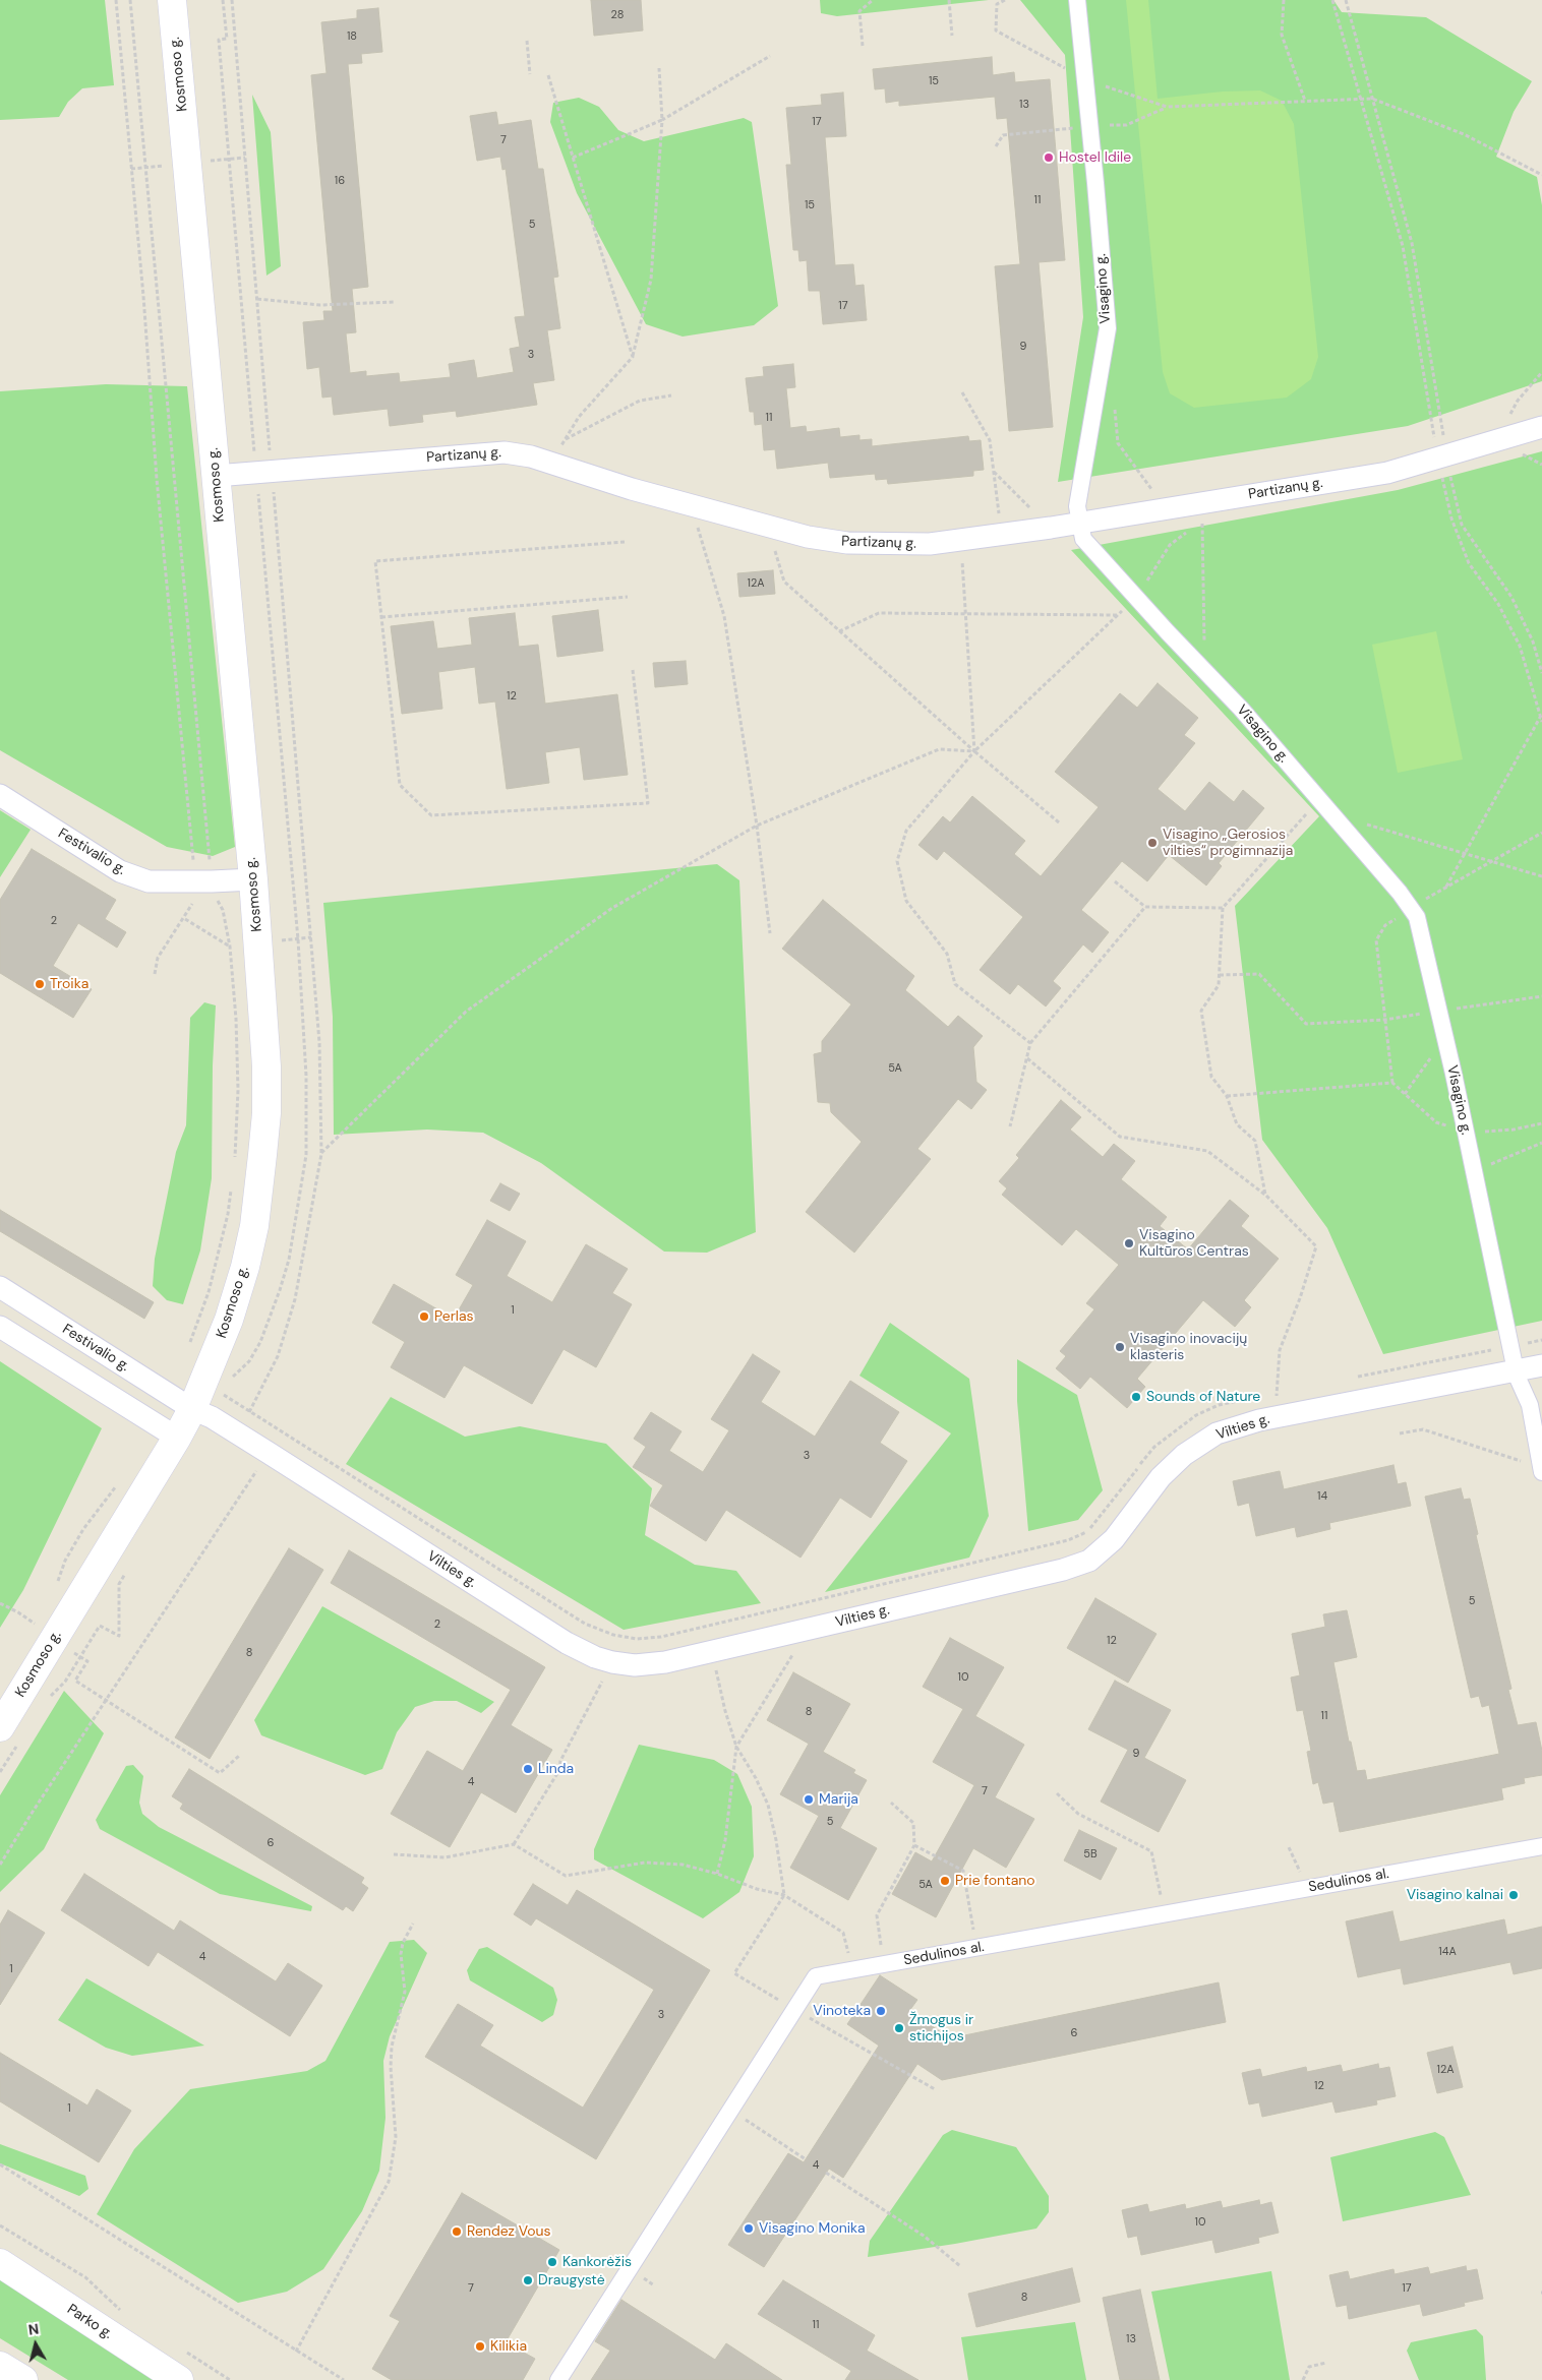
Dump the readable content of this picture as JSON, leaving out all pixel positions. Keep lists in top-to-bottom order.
{
  "streets": {
    "main road": ["Kosmoso g.", "Parko g."],
    "street": [
      "Visagino g.",
      "Partizanų g.",
      "Festivalio g.",
      "Vilties g.",
      "Sedulinos al."
    ]
  },
  "crossings": [
    ["Kosmoso g.", "Partizanų g."],
    ["Kosmoso g.", "Festivalio g."],
    ["Kosmoso g.", "Vilties g."],
    ["Visagino g.", "Partizanų g."],
    ["Visagino g.", "Vilties g."],
    ["Festivalio g.", "Vilties g."]
  ],
  "places": [
    "Hostel Idile",
    "Visagino „Gerosios vilties“ progimnazija",
    "Troika",
    "Visagino Kultūros Centras",
    "Perlas",
    "Visagino inovacijų klasteris",
    "Sounds of Nature",
    "Linda",
    "Marija",
    "Prie fontano",
    "Visagino kalnai",
    "Vinoteka",
    "Žmogus ir stichijos",
    "Visagino Monika",
    "Rendez Vous",
    "Kankorėžis",
    "Draugystė",
    "Kilikia"
  ],
  "house_numbers": [
    "28",
    "18",
    "15",
    "13",
    "17",
    "7",
    "16",
    "11",
    "15",
    "5",
    "17",
    "9",
    "3",
    "11",
    "12A",
    "12",
    "2",
    "5A",
    "1",
    "3",
    "14",
    "5",
    "2",
    "12",
    "8",
    "10",
    "8",
    "11",
    "9",
    "4",
    "7",
    "5",
    "6",
    "5B",
    "5A",
    "14A",
    "4",
    "1",
    "3",
    "6",
    "12A",
    "12",
    "1",
    "4",
    "10",
    "7",
    "17",
    "8",
    "11",
    "13"
  ],
  "north": "top"
}
